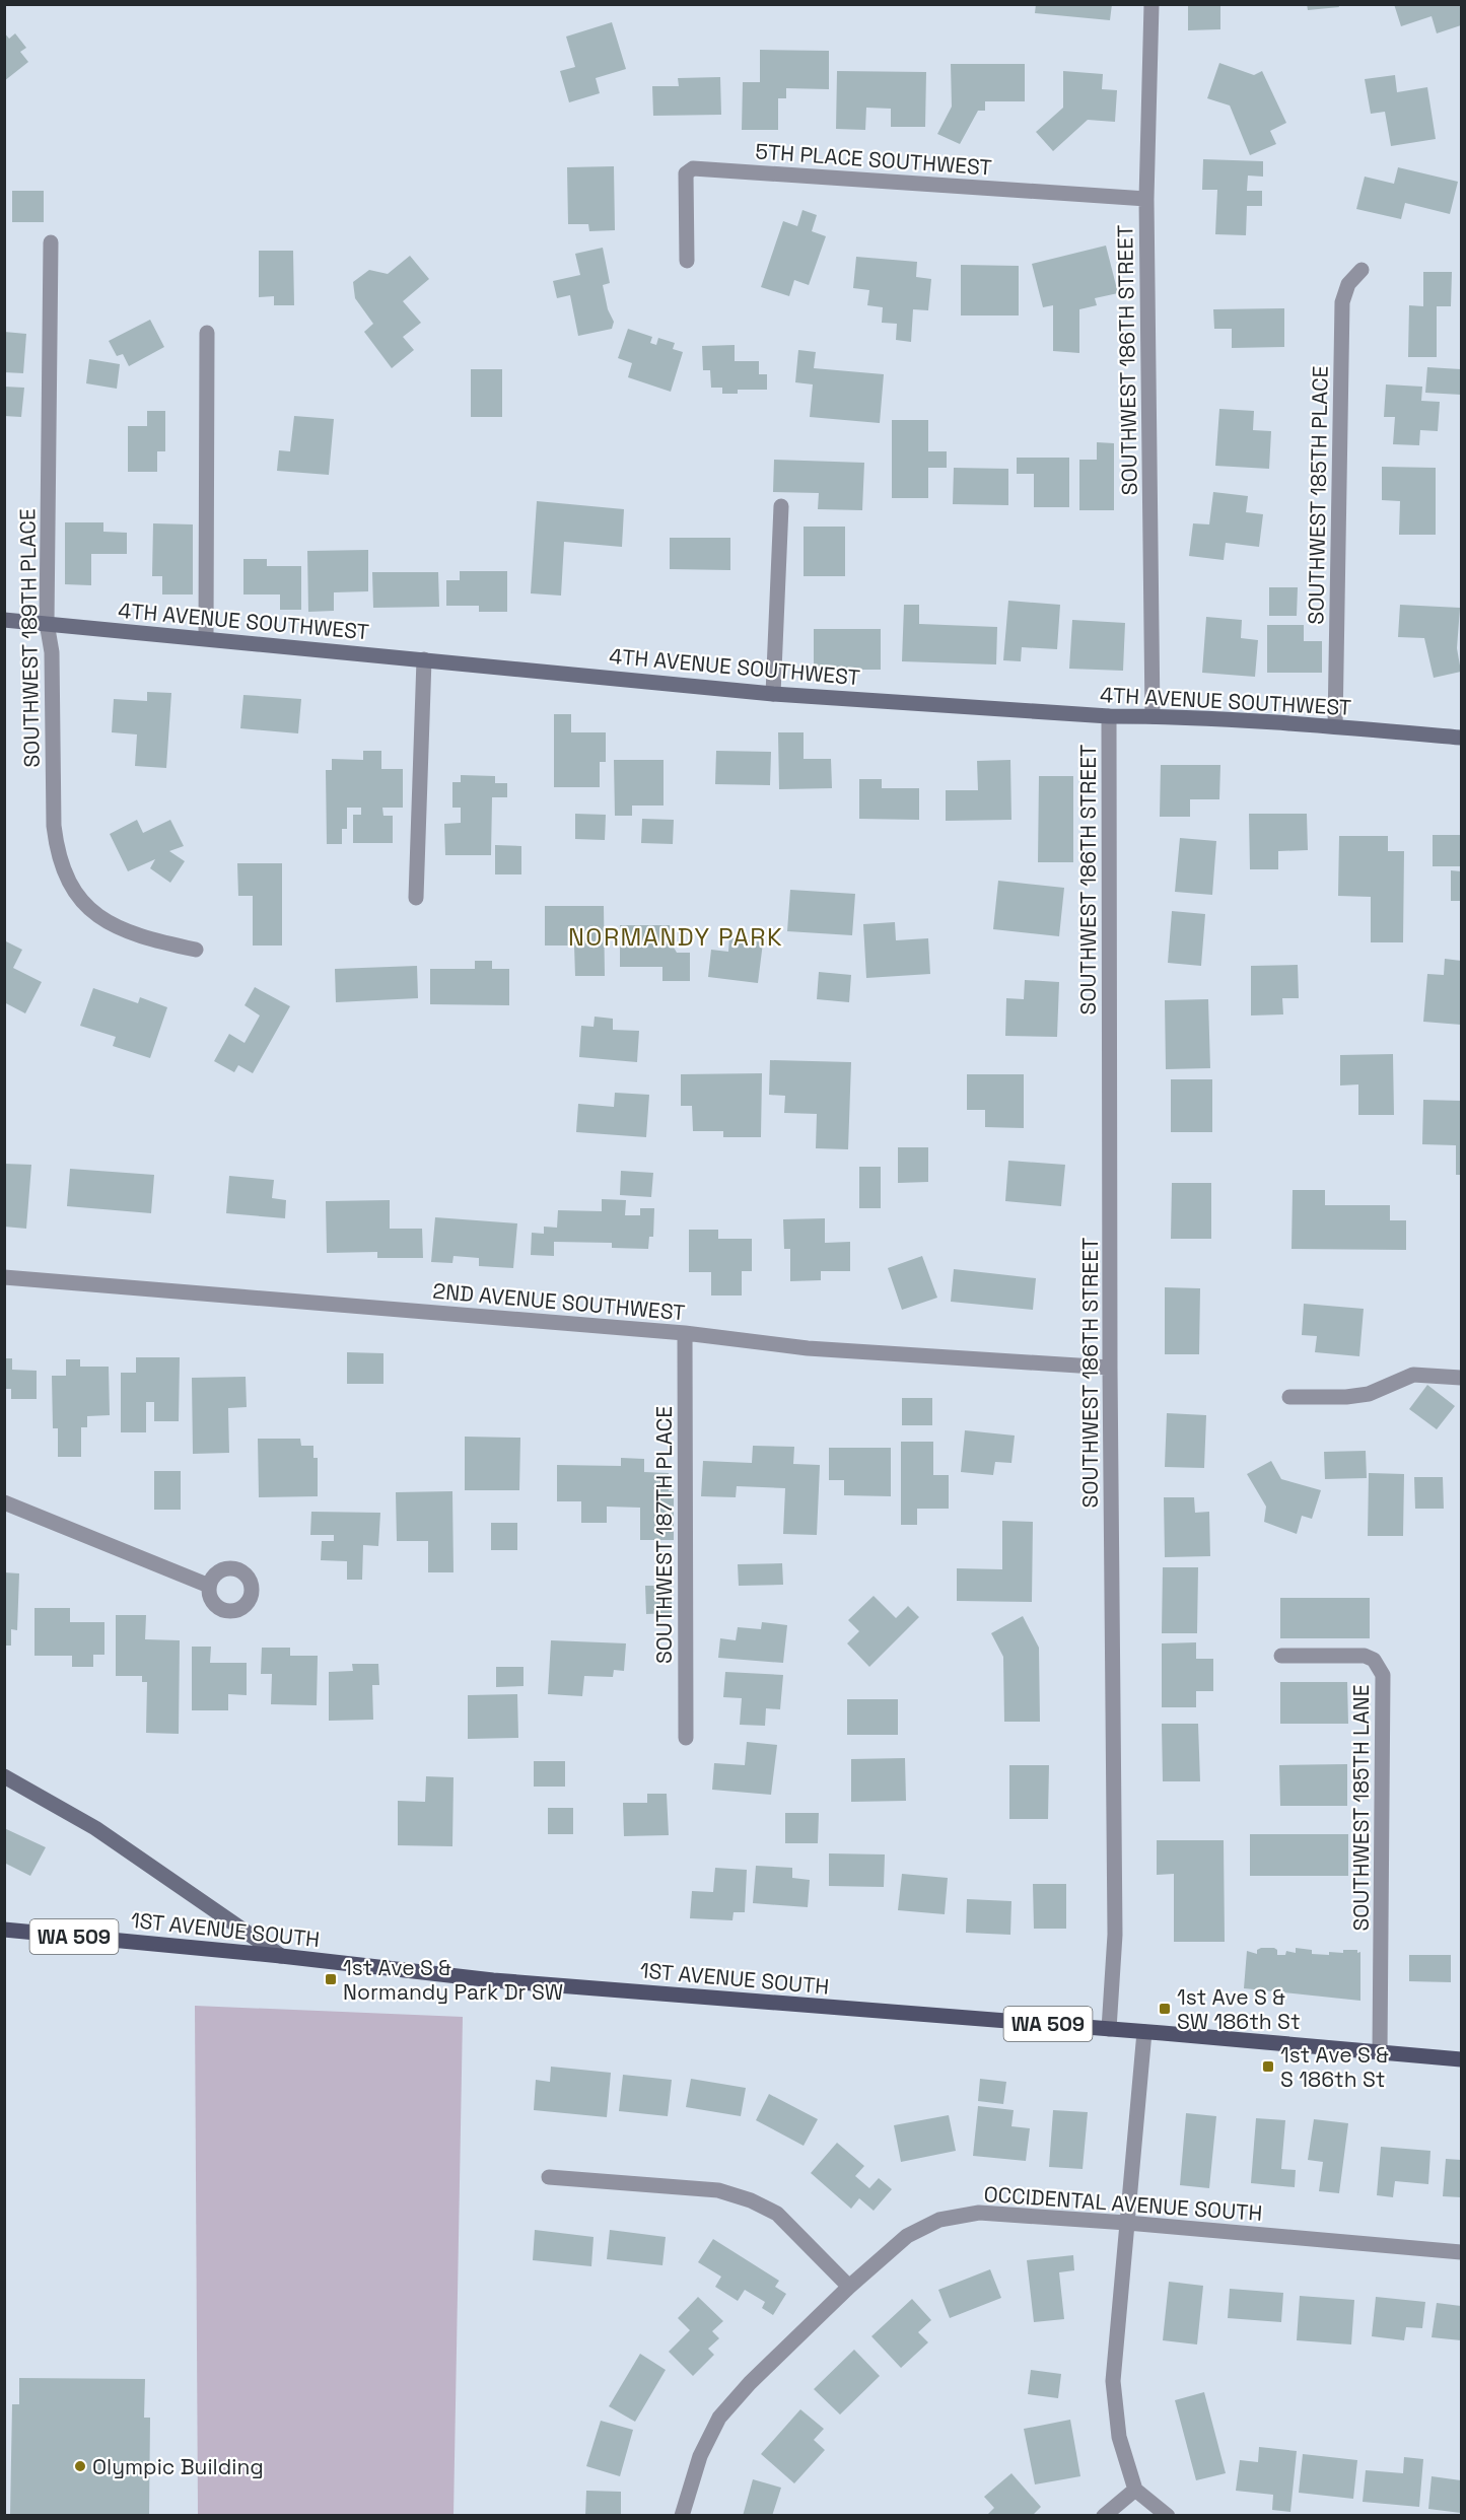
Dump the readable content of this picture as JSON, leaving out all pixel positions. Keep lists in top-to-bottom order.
{
  "streets": {
    "main road": ["1ST AVENUE SOUTH", "WA 509"],
    "street": [
      "5TH PLACE SOUTHWEST",
      "SOUTHWEST 186TH STREET",
      "SOUTHWEST 185TH PLACE",
      "4TH AVENUE SOUTHWEST",
      "SOUTHWEST 189TH PLACE",
      "2ND AVENUE SOUTHWEST",
      "SOUTHWEST 187TH PLACE",
      "SOUTHWEST 185TH LANE",
      "OCCIDENTAL AVENUE SOUTH"
    ]
  },
  "crossings": [
    ["5TH PLACE SOUTHWEST", "SOUTHWEST 186TH STREET"],
    ["SOUTHWEST 186TH STREET", "4TH AVENUE SOUTHWEST"],
    ["SOUTHWEST 186TH STREET", "2ND AVENUE SOUTHWEST"],
    ["SOUTHWEST 186TH STREET", "1ST AVENUE SOUTH"],
    ["SOUTHWEST 185TH PLACE", "4TH AVENUE SOUTHWEST"],
    ["4TH AVENUE SOUTHWEST", "SOUTHWEST 189TH PLACE"],
    ["2ND AVENUE SOUTHWEST", "SOUTHWEST 187TH PLACE"],
    ["SOUTHWEST 185TH LANE", "1ST AVENUE SOUTH"]
  ],
  "districts": ["NORMANDY PARK"],
  "places": {
    "transit": ["1st Ave S & Normandy Park Dr SW", "1st Ave S & SW 186th St", "1st Ave S & S 186th St"],
    "other": ["Olympic Building"]
  }
}
